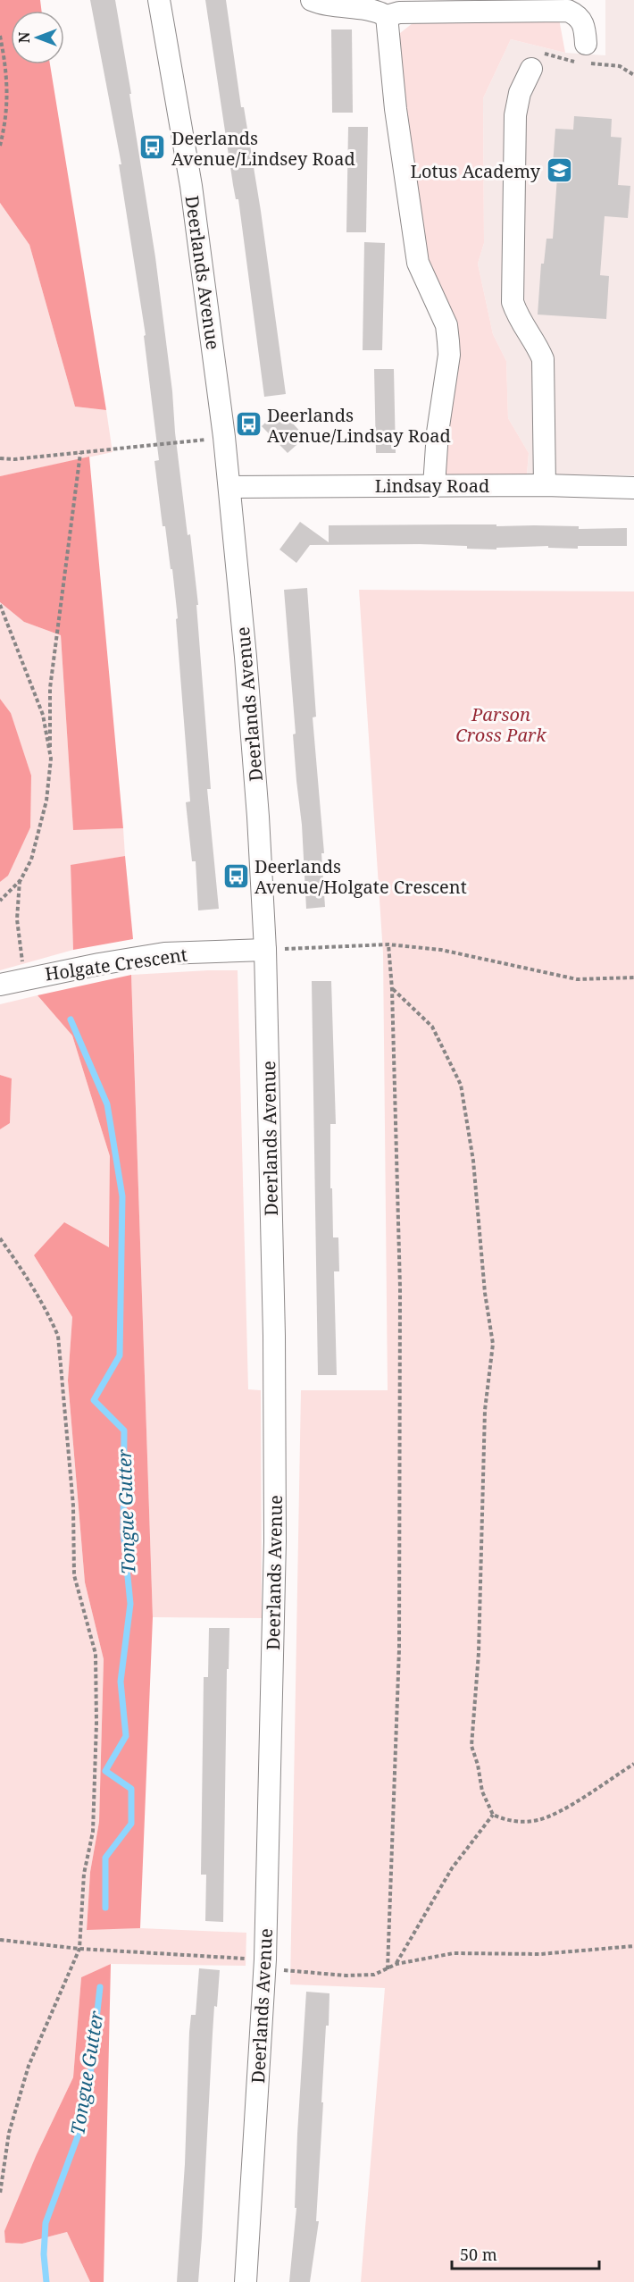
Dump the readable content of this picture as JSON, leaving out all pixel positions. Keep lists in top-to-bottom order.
{
  "streets": {
    "street": ["Deerlands Avenue", "Lindsay Road", "Holgate Crescent"]
  },
  "crossings": [
    ["Deerlands Avenue", "Lindsay Road"],
    ["Deerlands Avenue", "Holgate Crescent"]
  ],
  "water": ["Tongue Gutter"],
  "parks": ["Parson Cross Park"],
  "places": {
    "bus stop": ["Deerlands Avenue/Lindsey Road", "Deerlands Avenue/Lindsay Road", "Deerlands Avenue/Holgate Crescent"],
    "school or university": ["Lotus Academy"]
  },
  "scale_bar": "50 m",
  "north": "left"
}
